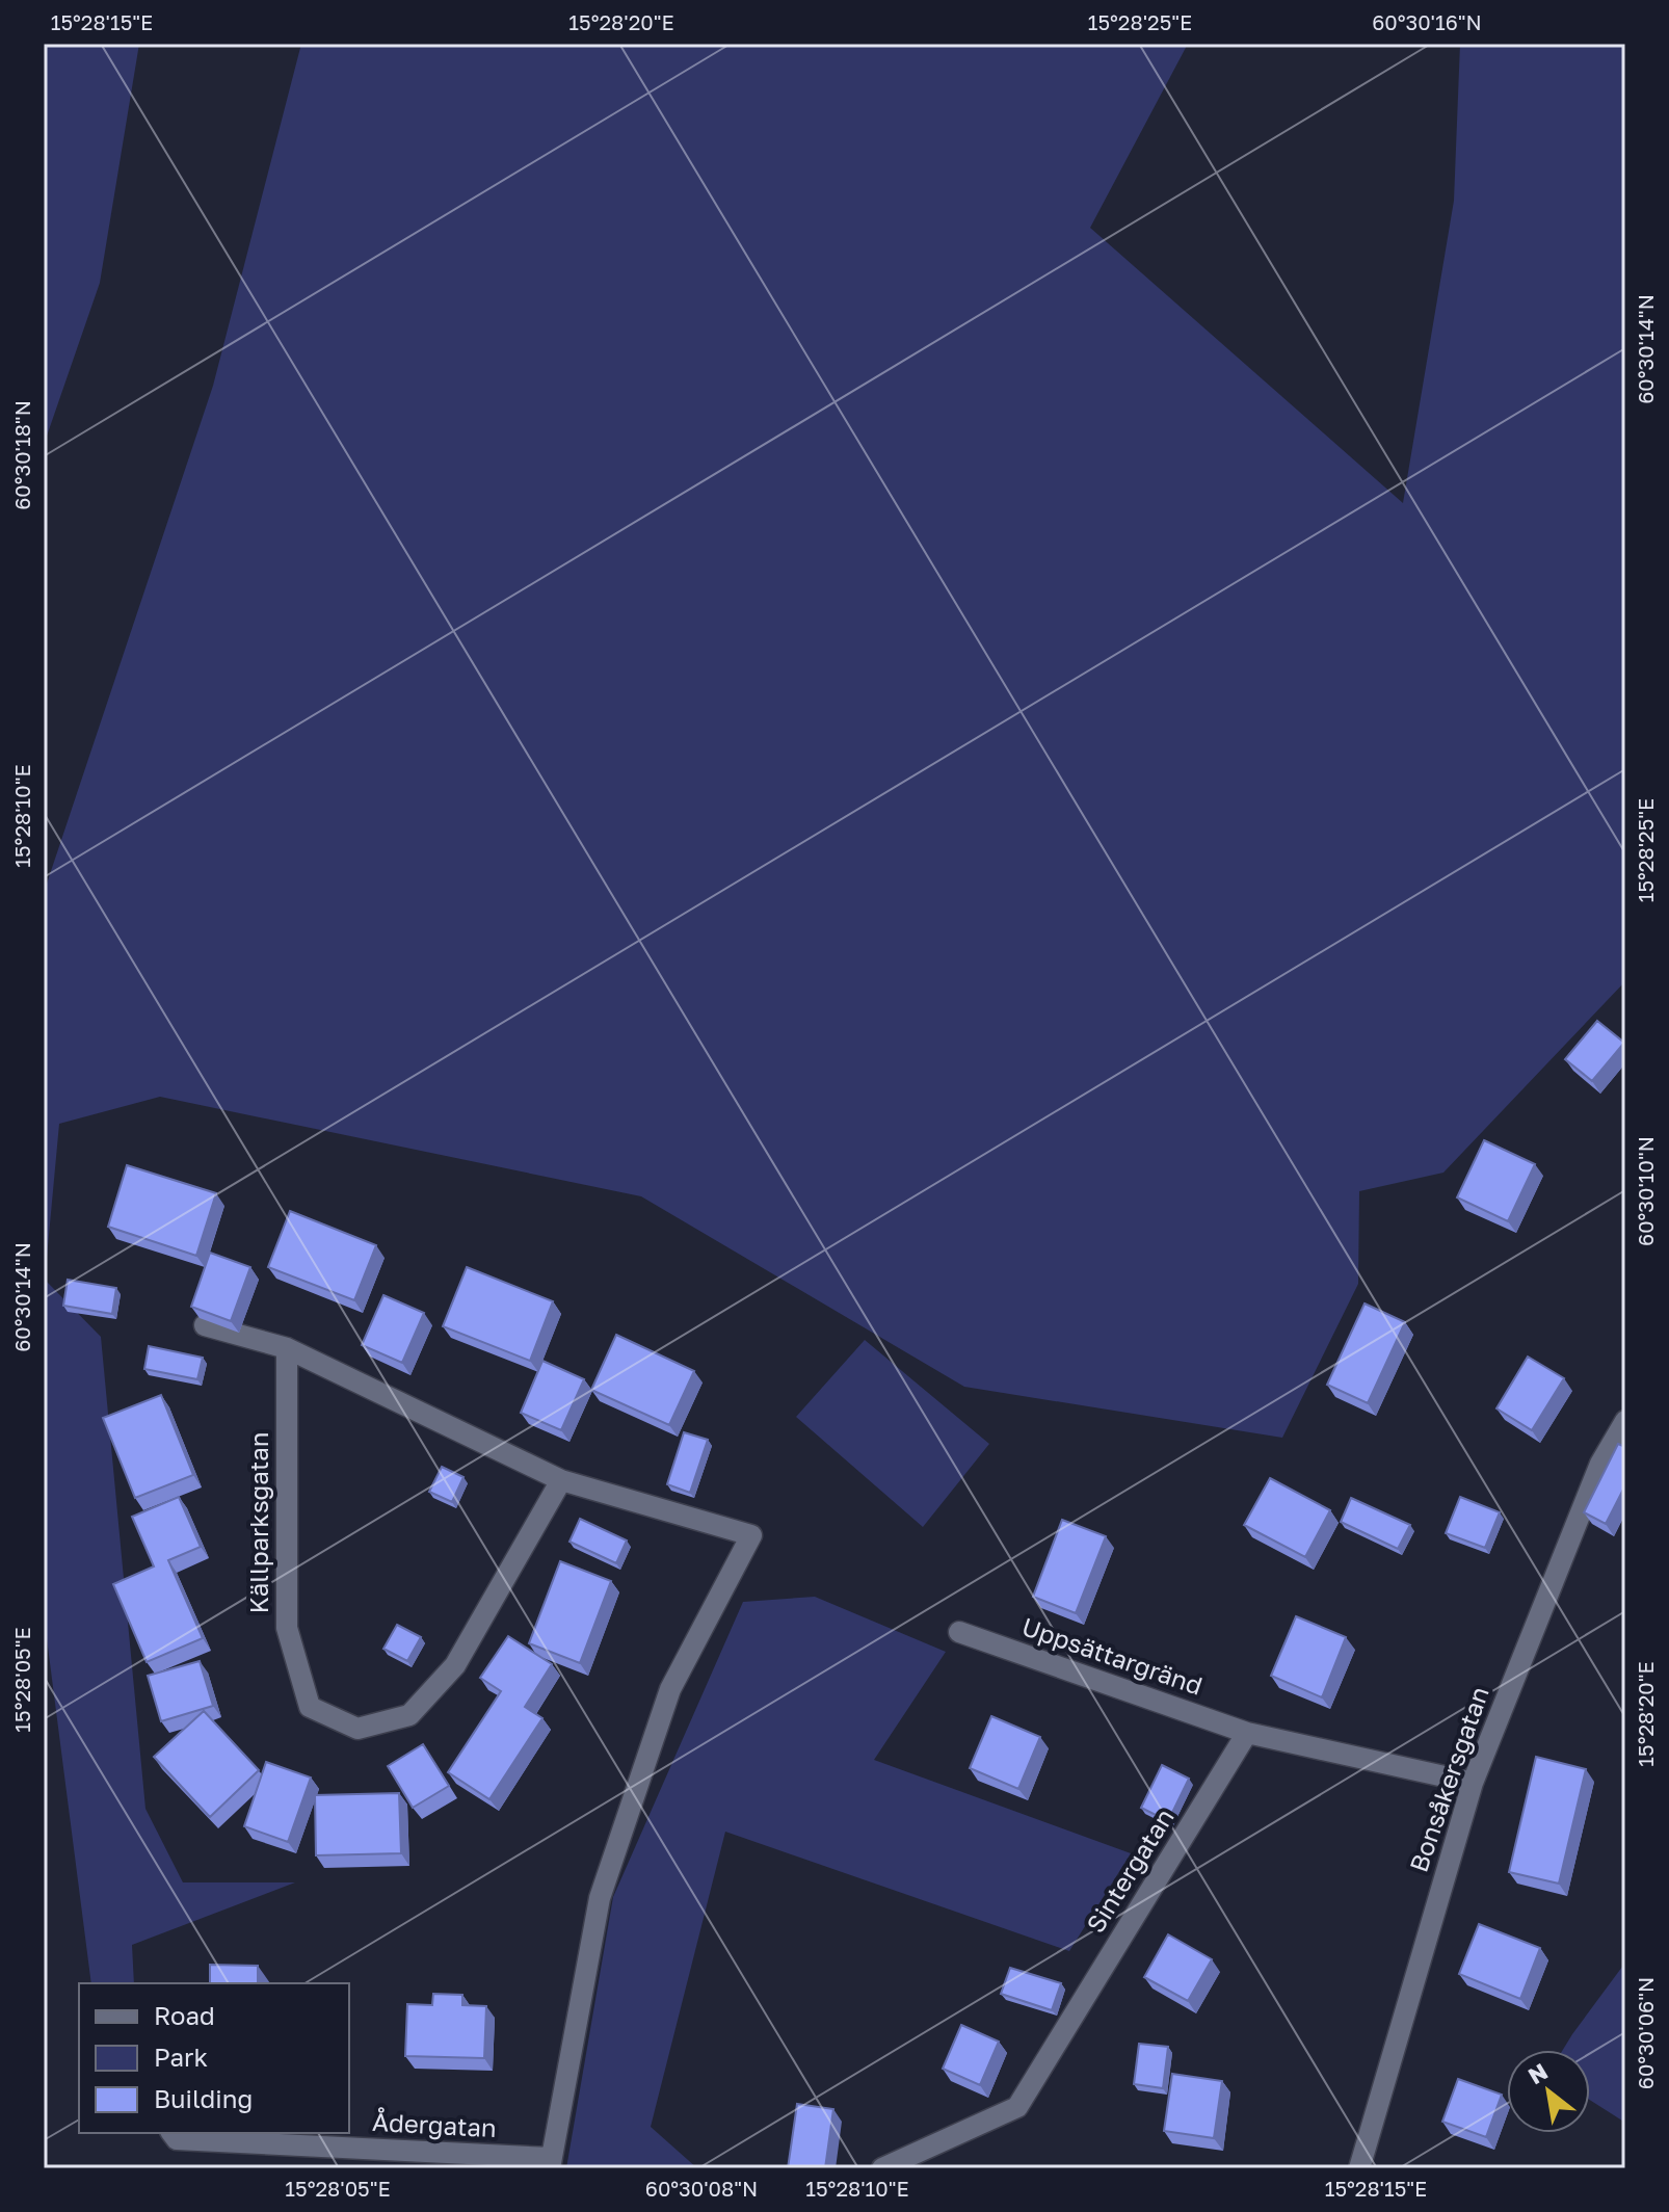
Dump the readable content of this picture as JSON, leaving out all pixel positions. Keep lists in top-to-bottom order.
{
  "streets": {
    "street": [
      "Källparksgatan",
      "Uppsättargränd",
      "Bonsåkersgatan",
      "Sintergatan",
      "Ådergatan"
    ]
  },
  "crossings": [
    ["Uppsättargränd", "Sintergatan"]
  ],
  "legend": ["Road", "Park", "Building"],
  "north": "top left",
  "coordinates": [
    "15°28'15\"E",
    "15°28'20\"E",
    "15°28'25\"E",
    "60°30'16\"N",
    "60°30'14\"N",
    "60°30'18\"N",
    "15°28'10\"E",
    "60°30'10\"N",
    "15°28'05\"E",
    "60°30'06\"N",
    "60°30'08\"N"
  ]
}
